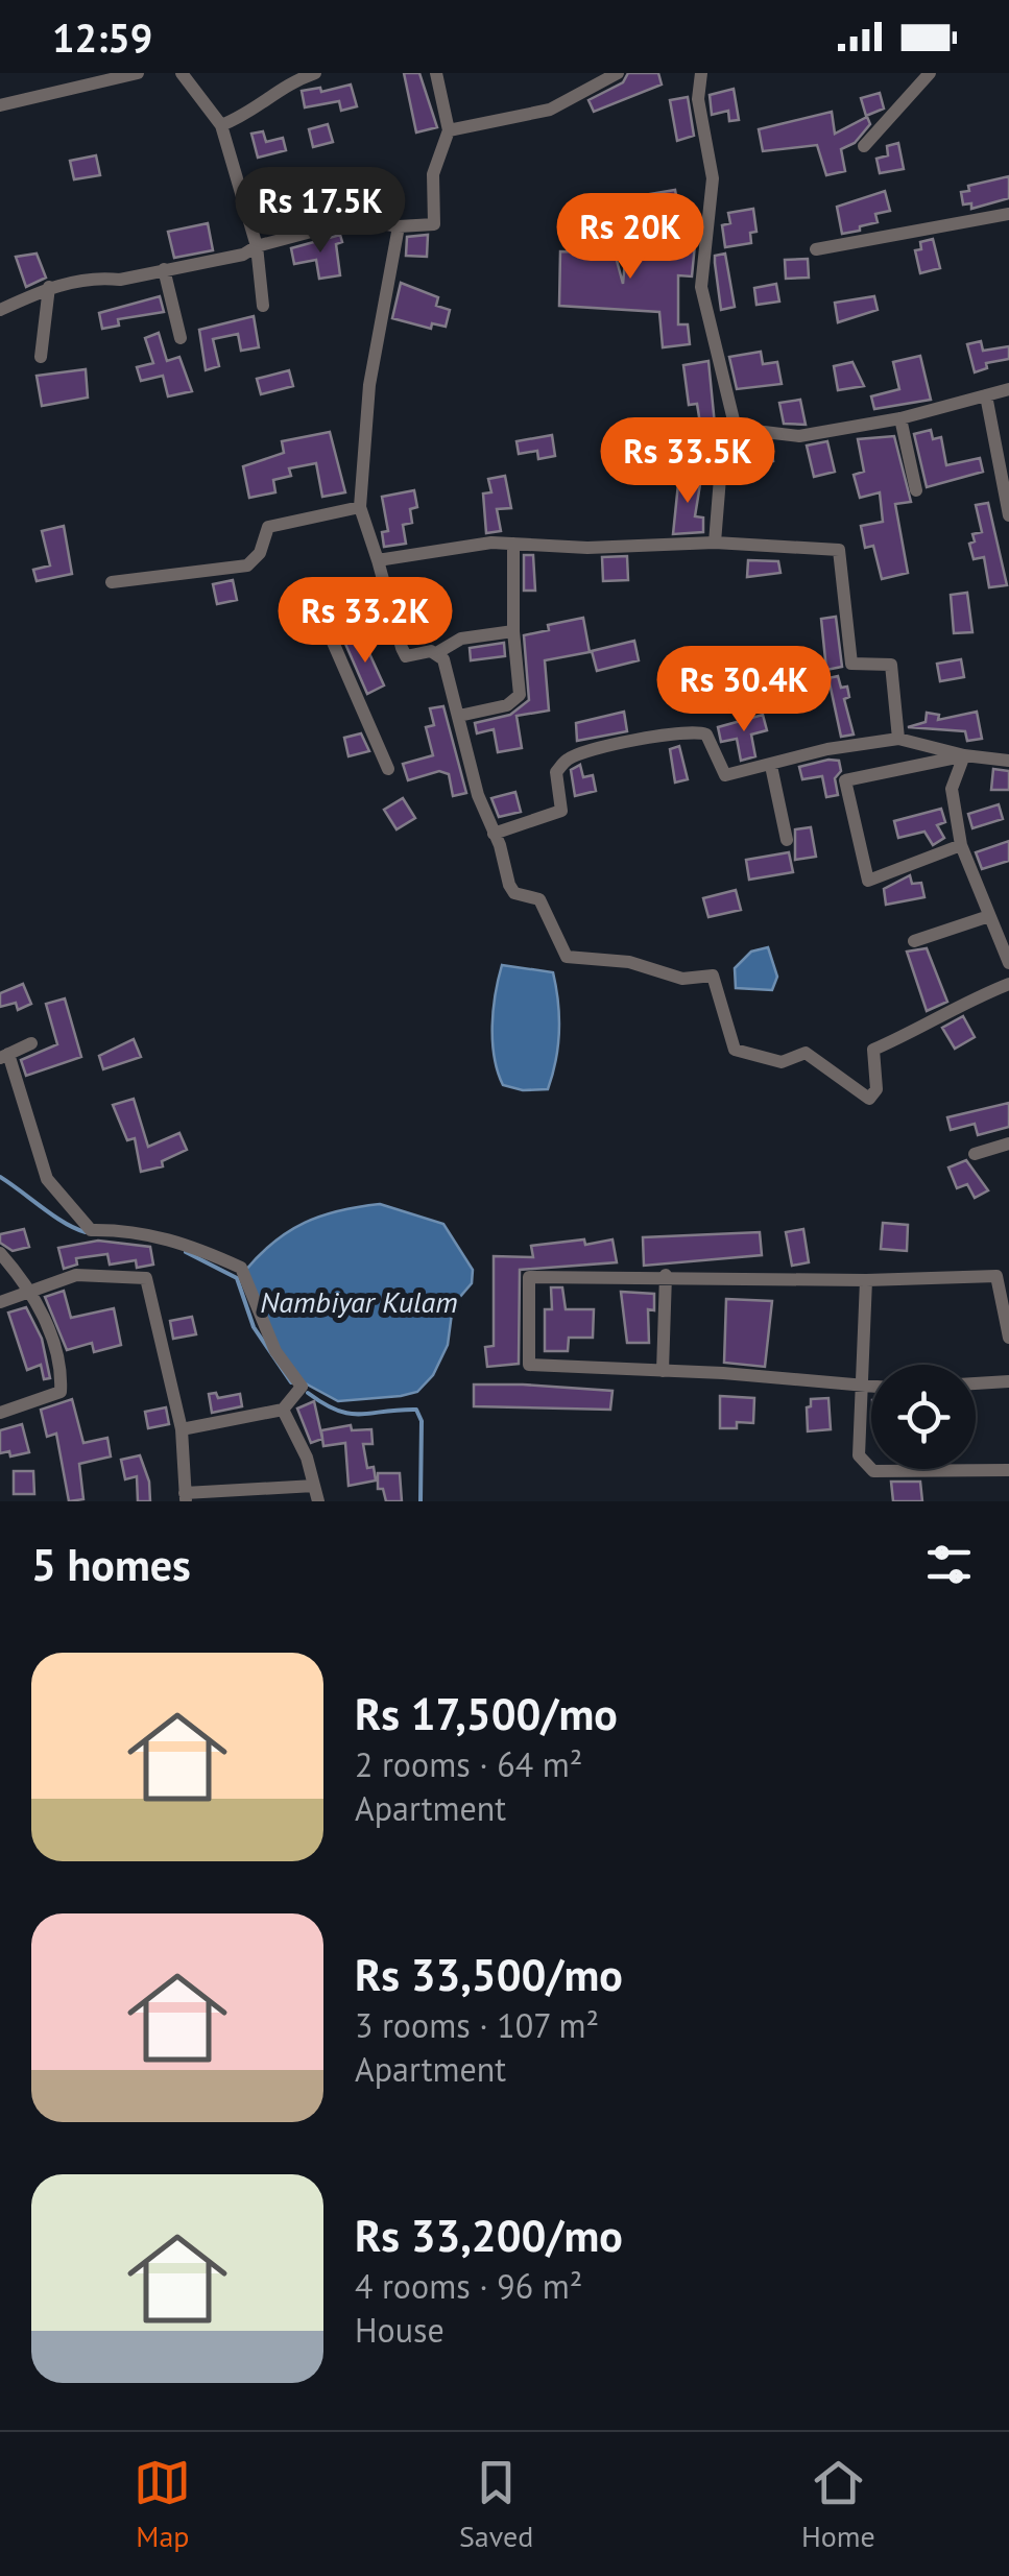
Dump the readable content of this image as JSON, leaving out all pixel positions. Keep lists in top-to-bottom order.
{
  "water": ["Nambiyar Kulam"],
  "page": {
    "status": "12:59",
    "price": [
      "Rs 17.5K",
      "Rs 20K",
      "Rs 33.5K",
      "Rs 33.2K",
      "Rs 30.4K"
    ],
    "heading": "5 homes",
    "list": [
      {
        "name": "Rs 17,500/mo",
        "note": "2 rooms · 64 m² · Apartment"
      },
      {
        "name": "Rs 33,500/mo",
        "note": "3 rooms · 107 m² · Apartment"
      },
      {
        "name": "Rs 33,200/mo",
        "note": "4 rooms · 96 m² · House"
      }
    ],
    "tabs": ["Map", "Saved", "Home"]
  }
}
